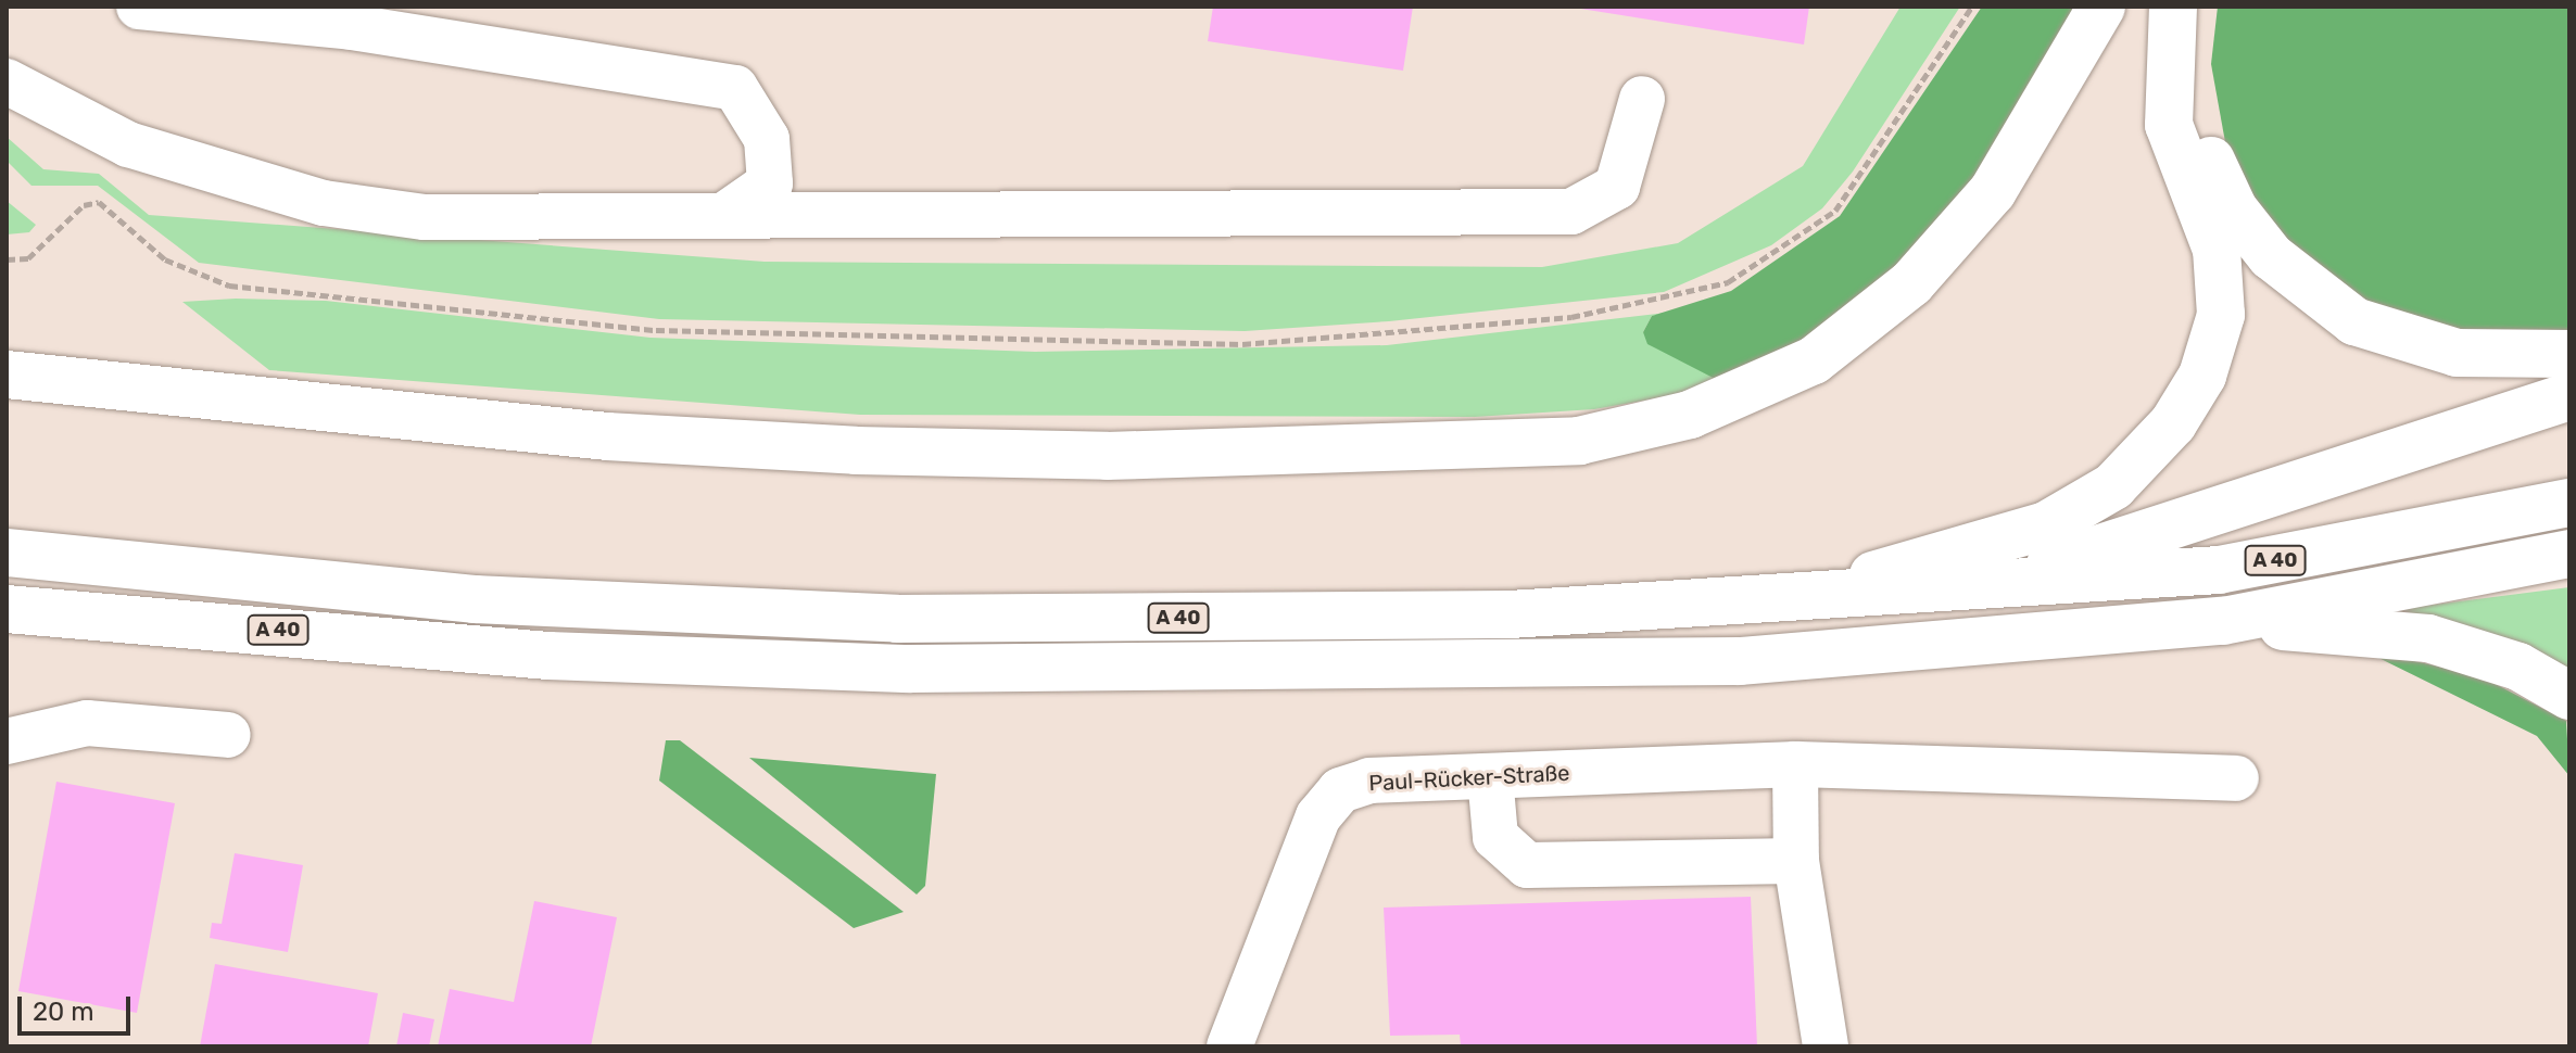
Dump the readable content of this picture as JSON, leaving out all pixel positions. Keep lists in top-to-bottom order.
{
  "streets": {
    "highway": ["A 40"],
    "street": ["Paul-Rücker-Straße"]
  },
  "scale_bar": "20 m"
}
